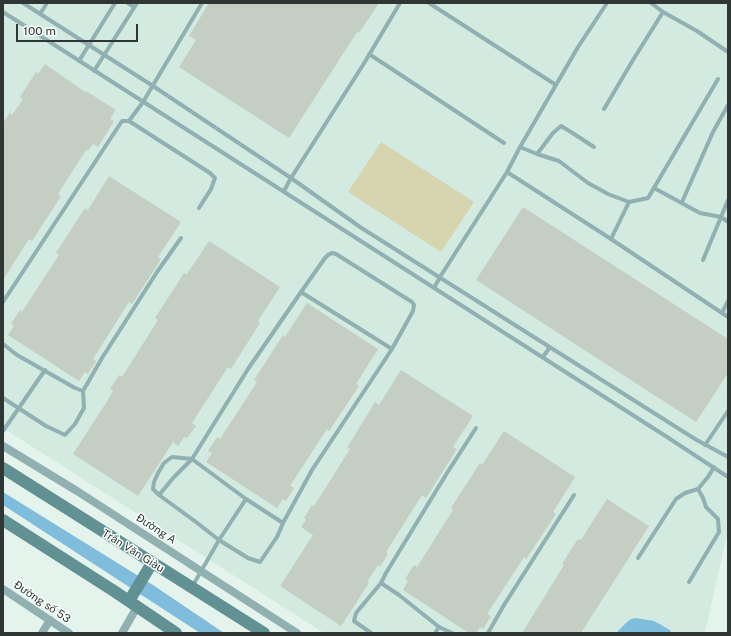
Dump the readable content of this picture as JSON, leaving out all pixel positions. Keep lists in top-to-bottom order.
{
  "streets": {
    "main road": ["Trần Văn Giàu"],
    "street": ["Đường A", "Đường số 53"]
  },
  "scale_bar": "100 m"
}
